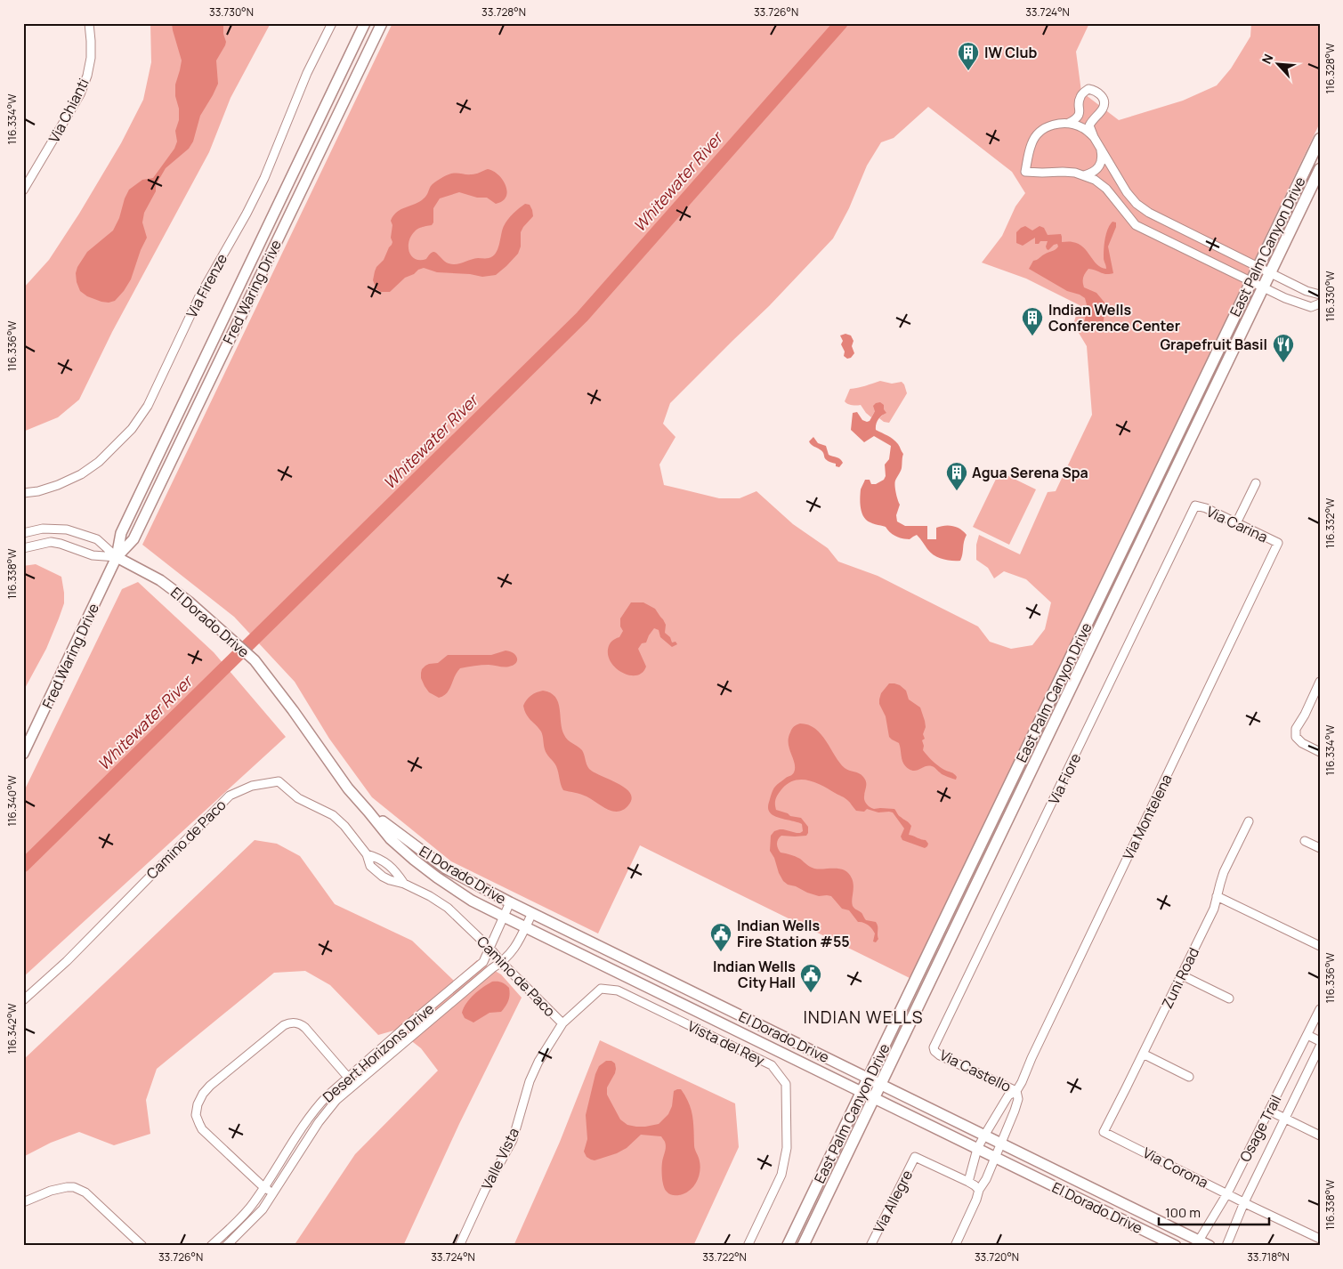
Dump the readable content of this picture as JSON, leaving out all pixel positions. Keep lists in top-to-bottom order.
{
  "streets": {
    "main road": ["East Palm Canyon Drive", "Fred Waring Drive", "El Dorado Drive"],
    "street": [
      "Via Chianti",
      "Via Firenze",
      "Via Carina",
      "Via Fiore",
      "Via Montelena",
      "Camino de Paco",
      "Zuni Road",
      "Vista del Rey",
      "Desert Horizons Drive",
      "Via Castello",
      "Osage Trail",
      "Valle Vista",
      "Via Corona",
      "Via Allegre"
    ]
  },
  "crossings": [
    ["East Palm Canyon Drive", "El Dorado Drive"],
    ["Fred Waring Drive", "El Dorado Drive"],
    ["Via Carina", "Via Fiore"],
    ["Via Carina", "Via Montelena"],
    ["El Dorado Drive", "Via Montelena"],
    ["El Dorado Drive", "Desert Horizons Drive"],
    ["El Dorado Drive", "Osage Trail"],
    ["Via Fiore", "Via Castello"],
    ["Via Montelena", "Via Castello"],
    ["Via Montelena", "Via Allegre"],
    ["Camino de Paco", "Vista del Rey"],
    ["Camino de Paco", "Desert Horizons Drive"],
    ["Camino de Paco", "Valle Vista"],
    ["Zuni Road", "Via Corona"],
    ["Vista del Rey", "Valle Vista"],
    ["Osage Trail", "Via Corona"]
  ],
  "districts": ["INDIAN WELLS"],
  "water": ["Whitewater River"],
  "places": {
    "building": ["IW Club", "Indian Wells Conference Center", "Agua Serena Spa"],
    "restaurant": ["Grapefruit Basil"],
    "public building": ["Indian Wells Fire Station #55", "Indian Wells City Hall"]
  },
  "scale_bar": "100 m",
  "north": "top left",
  "coordinates": [
    "33.730°N",
    "33.728°N",
    "33.726°N",
    "33.724°N",
    "116.328°W",
    "116.334°W",
    "116.330°W",
    "116.336°W",
    "116.332°W",
    "116.338°W",
    "116.340°W",
    "116.342°W",
    "33.722°N",
    "33.720°N",
    "33.718°N"
  ]
}
